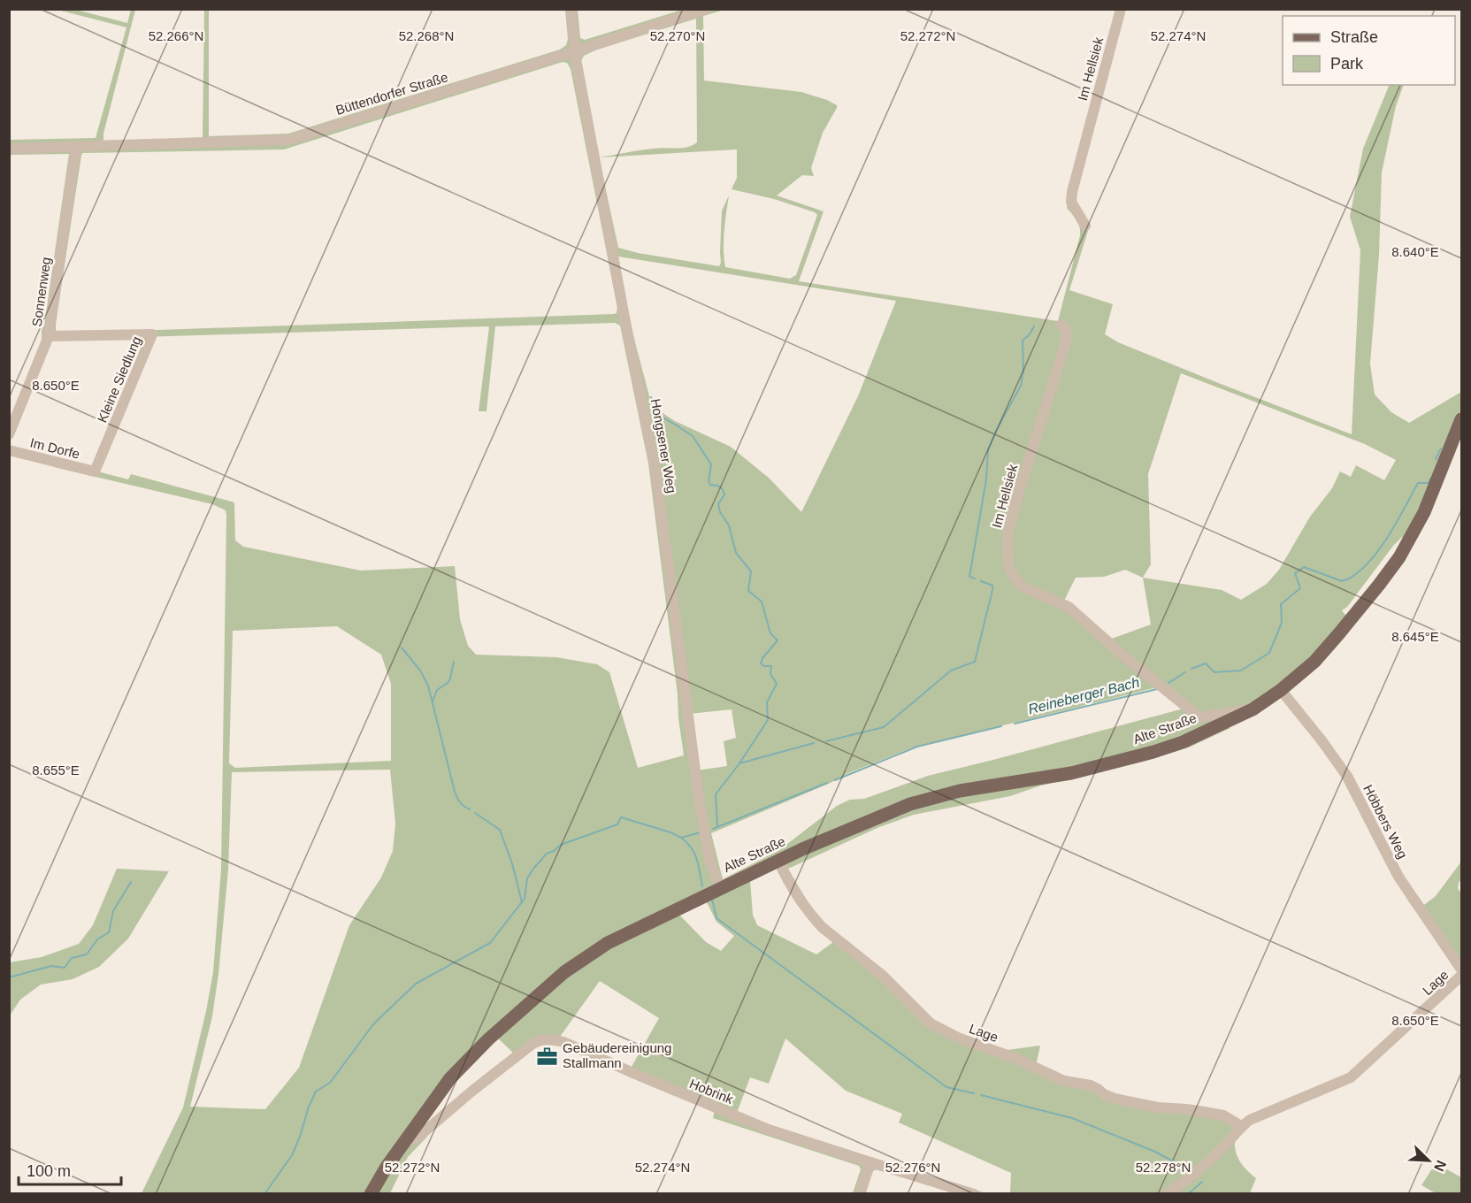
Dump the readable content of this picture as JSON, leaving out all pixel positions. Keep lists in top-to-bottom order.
{
  "streets": {
    "main road": ["Alte Straße"],
    "street": [
      "Im Hellsiek",
      "Büttendorfer Straße",
      "Sonnenweg",
      "Kleine Siedlung",
      "Hongsener Weg",
      "Im Dorfe",
      "Höbbers Weg",
      "Lage",
      "Hobrink"
    ]
  },
  "crossings": [
    ["Im Hellsiek", "Alte Straße"],
    ["Büttendorfer Straße", "Sonnenweg"],
    ["Büttendorfer Straße", "Hongsener Weg"],
    ["Sonnenweg", "Kleine Siedlung"],
    ["Kleine Siedlung", "Im Dorfe"],
    ["Hongsener Weg", "Alte Straße"],
    ["Alte Straße", "Höbbers Weg"],
    ["Alte Straße", "Lage"],
    ["Alte Straße", "Hobrink"]
  ],
  "water": ["Reineberger Bach"],
  "places": {
    "office": ["Gebäudereinigung Stallmann"]
  },
  "legend": ["Straße", "Park"],
  "scale_bar": "100 m",
  "north": "bottom right",
  "coordinates": [
    "52.266°N",
    "52.268°N",
    "52.270°N",
    "52.272°N",
    "52.274°N",
    "8.640°E",
    "8.650°E",
    "8.645°E",
    "8.655°E",
    "52.276°N",
    "52.278°N"
  ]
}
